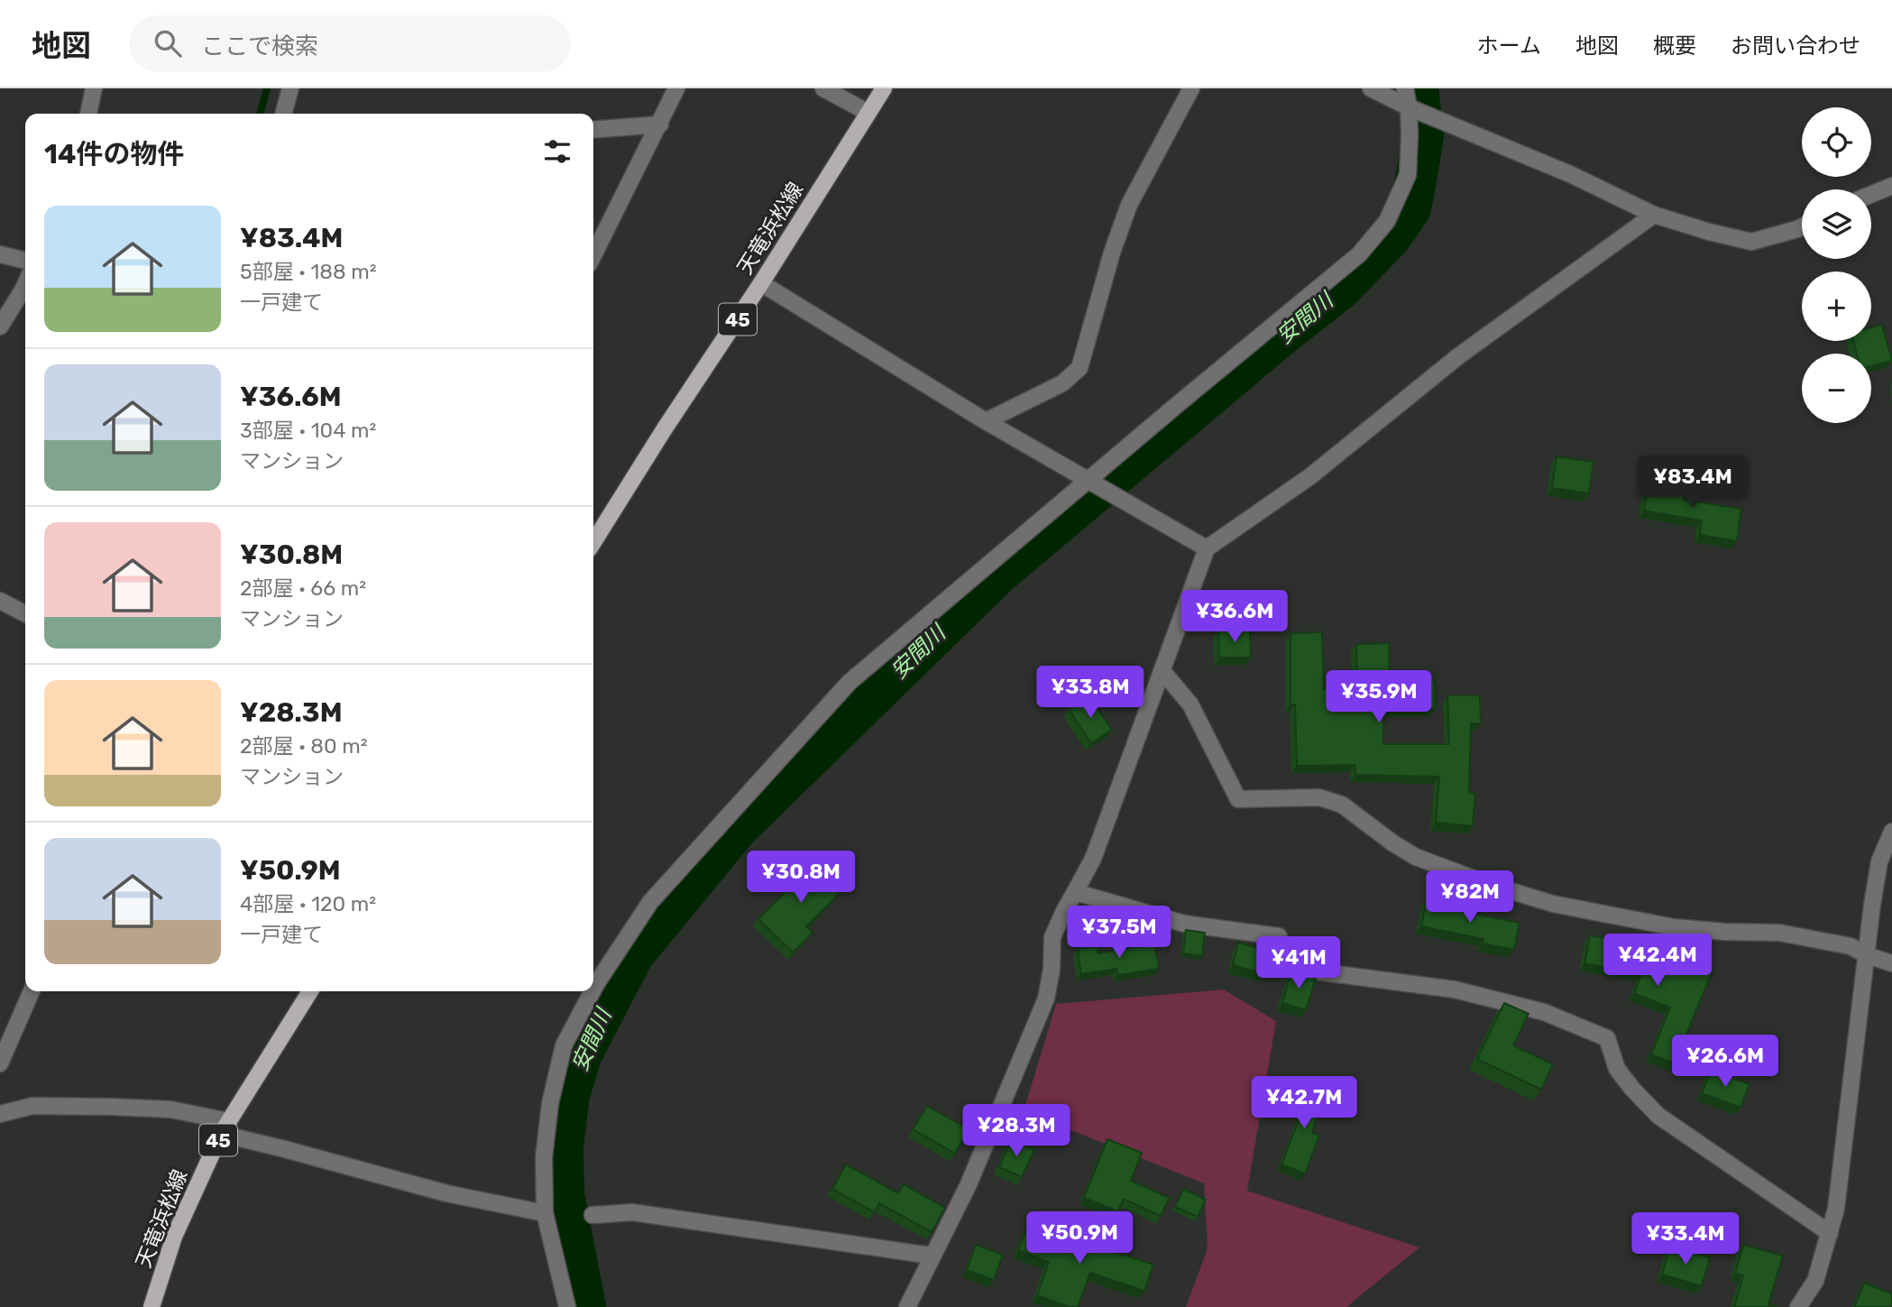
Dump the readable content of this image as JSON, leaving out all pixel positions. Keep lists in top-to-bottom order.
{
  "streets": {
    "main road": ["天竜浜松線", "45"]
  },
  "water": ["安間川"],
  "page": {
    "header": "地図",
    "search": "ここで検索",
    "nav": [
      "ホーム",
      "地図",
      "概要",
      "お問い合わせ"
    ],
    "map_buttons": ["+", "−"],
    "heading": "14件の物件",
    "list": [
      {
        "name": "¥83.4M",
        "note": "5部屋 · 188 m² · 一戸建て"
      },
      {
        "name": "¥36.6M",
        "note": "3部屋 · 104 m² · マンション"
      },
      {
        "name": "¥30.8M",
        "note": "2部屋 · 66 m² · マンション"
      },
      {
        "name": "¥28.3M",
        "note": "2部屋 · 80 m² · マンション"
      },
      {
        "name": "¥50.9M",
        "note": "4部屋 · 120 m² · 一戸建て"
      }
    ],
    "price": [
      "¥83.4M",
      "¥36.6M",
      "¥33.8M",
      "¥35.9M",
      "¥30.8M",
      "¥82M",
      "¥37.5M",
      "¥42.4M",
      "¥41M",
      "¥26.6M",
      "¥42.7M",
      "¥28.3M",
      "¥50.9M",
      "¥33.4M"
    ]
  }
}
